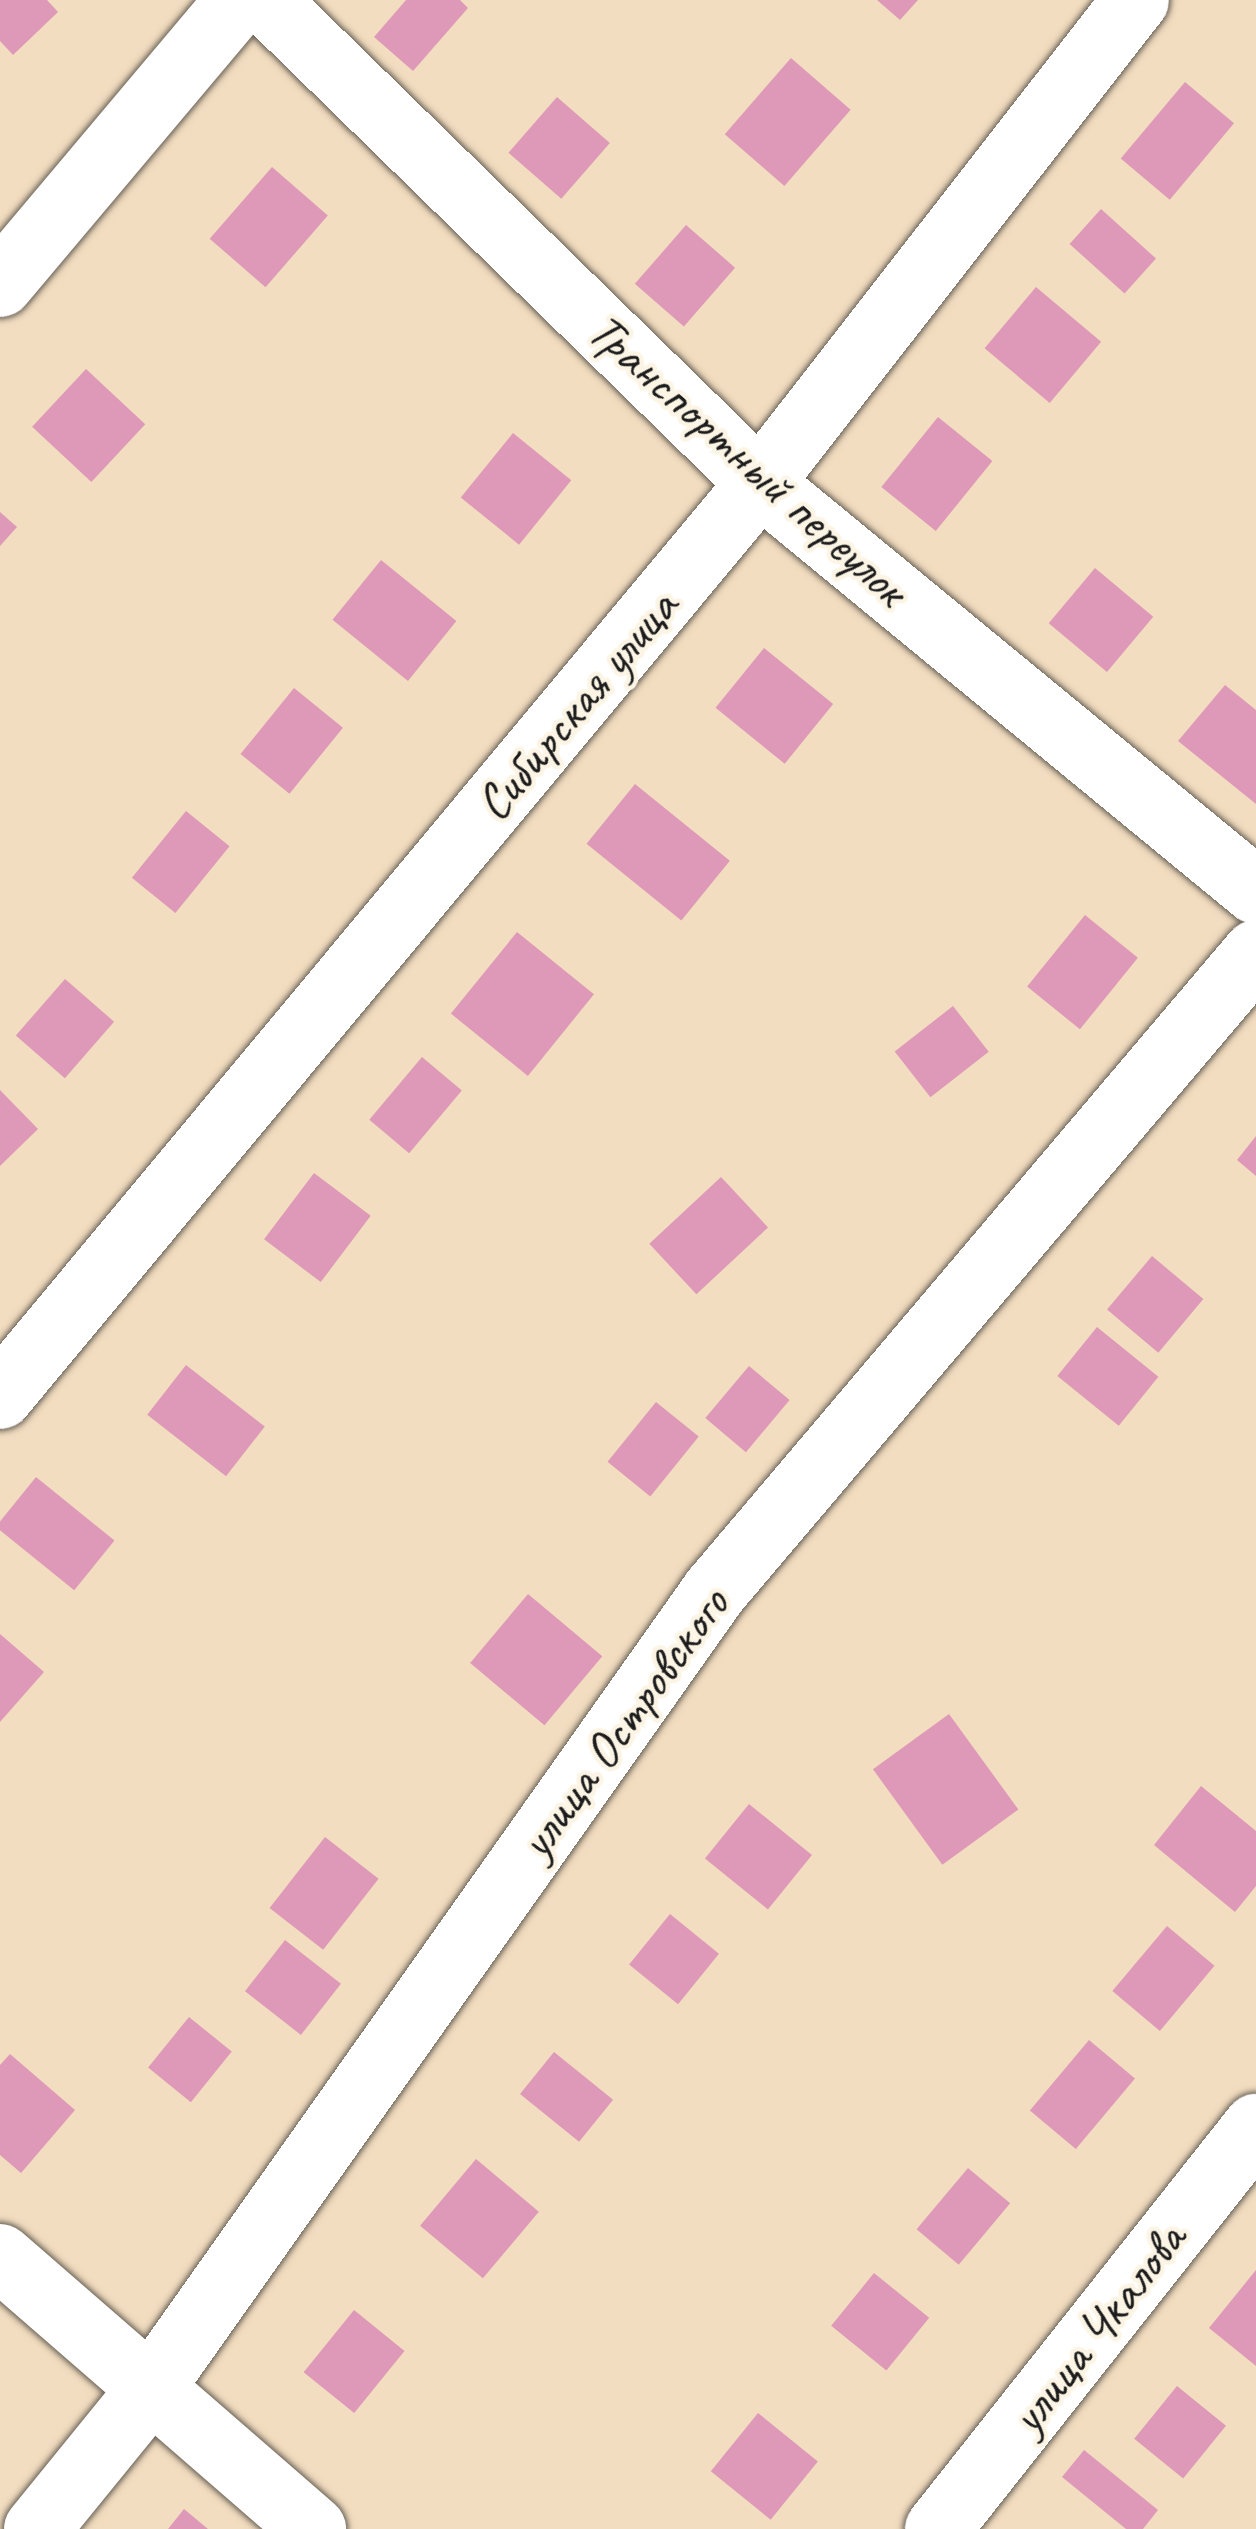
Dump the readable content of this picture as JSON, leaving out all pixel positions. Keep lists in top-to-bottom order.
{
  "streets": {
    "street": [
      "Транспортный переулок",
      "Сибирская улица",
      "улица Островского",
      "улица Чкалова"
    ]
  },
  "crossings": [
    ["Транспортный переулок", "Сибирская улица"]
  ]
}
